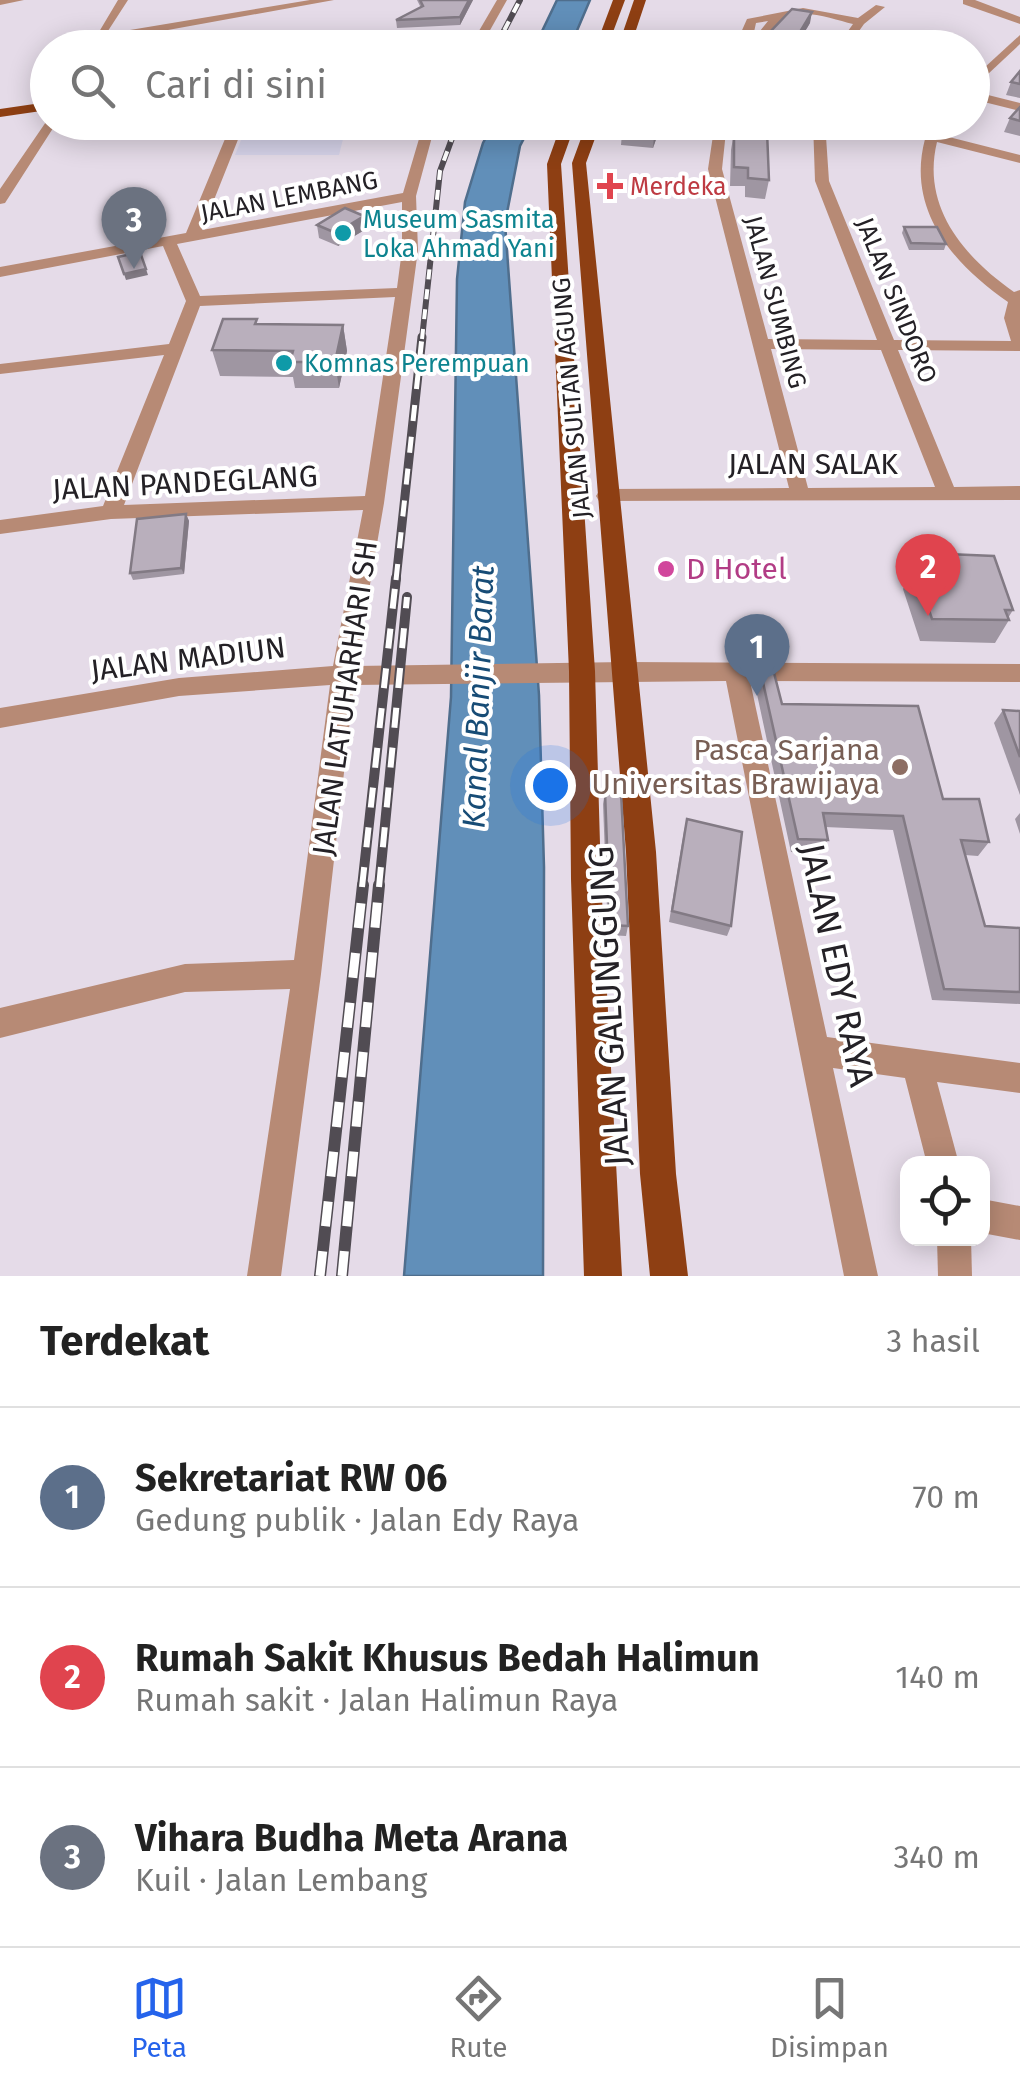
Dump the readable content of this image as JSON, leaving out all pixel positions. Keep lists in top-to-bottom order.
{
  "streets": {
    "main road": ["JALAN SULTAN AGUNG", "JALAN GALUNGGUNG"],
    "street": [
      "JALAN LEMBANG",
      "JALAN SINDORO",
      "JALAN SUMBING",
      "JALAN SALAK",
      "JALAN PANDEGLANG",
      "JALAN MADIUN",
      "JALAN LATUHARHARI SH",
      "JALAN EDY RAYA"
    ]
  },
  "crossings": [
    ["JALAN LEMBANG", "JALAN LATUHARHARI SH"],
    ["JALAN SINDORO", "JALAN SALAK"],
    ["JALAN SUMBING", "JALAN SALAK"],
    ["JALAN SULTAN AGUNG", "JALAN SALAK"],
    ["JALAN SULTAN AGUNG", "JALAN MADIUN"],
    ["JALAN SULTAN AGUNG", "JALAN GALUNGGUNG"],
    ["JALAN PANDEGLANG", "JALAN LATUHARHARI SH"],
    ["JALAN MADIUN", "JALAN LATUHARHARI SH"],
    ["JALAN MADIUN", "JALAN EDY RAYA"],
    ["JALAN MADIUN", "JALAN GALUNGGUNG"]
  ],
  "water": ["Kanal Banjir Barat"],
  "places": {
    "health": ["Merdeka"],
    "other": [
      "Museum Sasmita Loka Ahmad Yani",
      "Komnas Perempuan",
      "D Hotel",
      "Pasca Sarjana Universitas Brawijaya"
    ]
  },
  "page": {
    "search": "Cari di sini",
    "pins": ["3", "2", "1"],
    "heading": ["Terdekat", "3 hasil"],
    "list": [
      {
        "mark": "1",
        "name": "Sekretariat RW 06",
        "note": "Gedung publik · Jalan Edy Raya",
        "value": "70 m"
      },
      {
        "mark": "2",
        "name": "Rumah Sakit Khusus Bedah Halimun",
        "note": "Rumah sakit · Jalan Halimun Raya",
        "value": "140 m"
      },
      {
        "mark": "3",
        "name": "Vihara Budha Meta Arana",
        "note": "Kuil · Jalan Lembang",
        "value": "340 m"
      }
    ],
    "nav": ["Peta", "Rute", "Disimpan"]
  }
}
